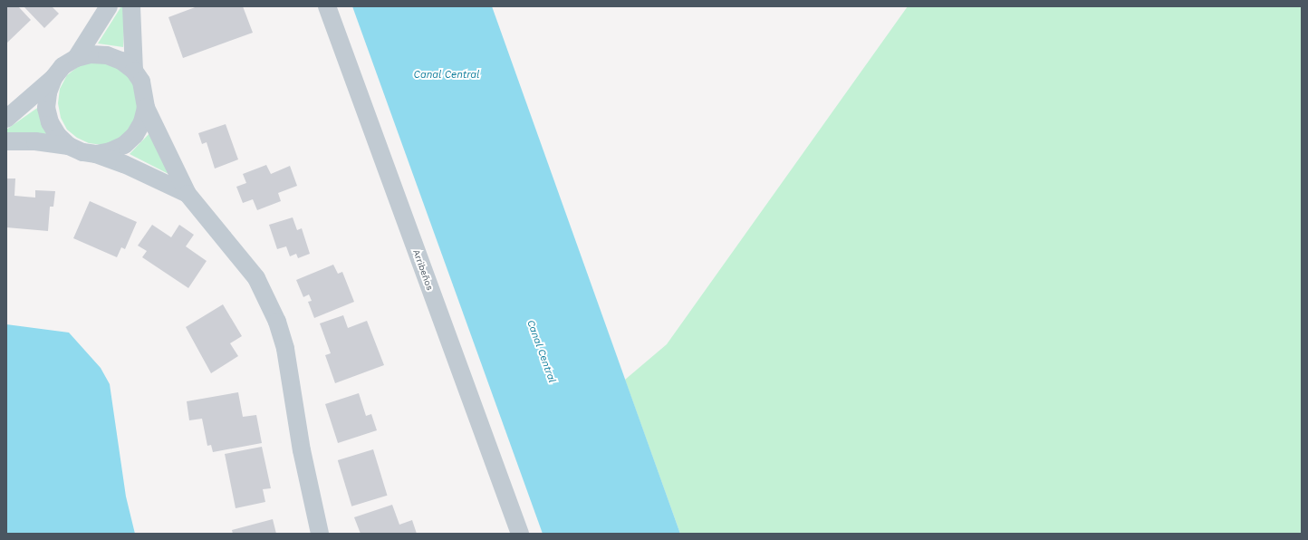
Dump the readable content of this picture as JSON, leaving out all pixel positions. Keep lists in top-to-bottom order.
{
  "streets": {
    "street": ["Arribeños"]
  },
  "water": ["Canal Central"]
}
